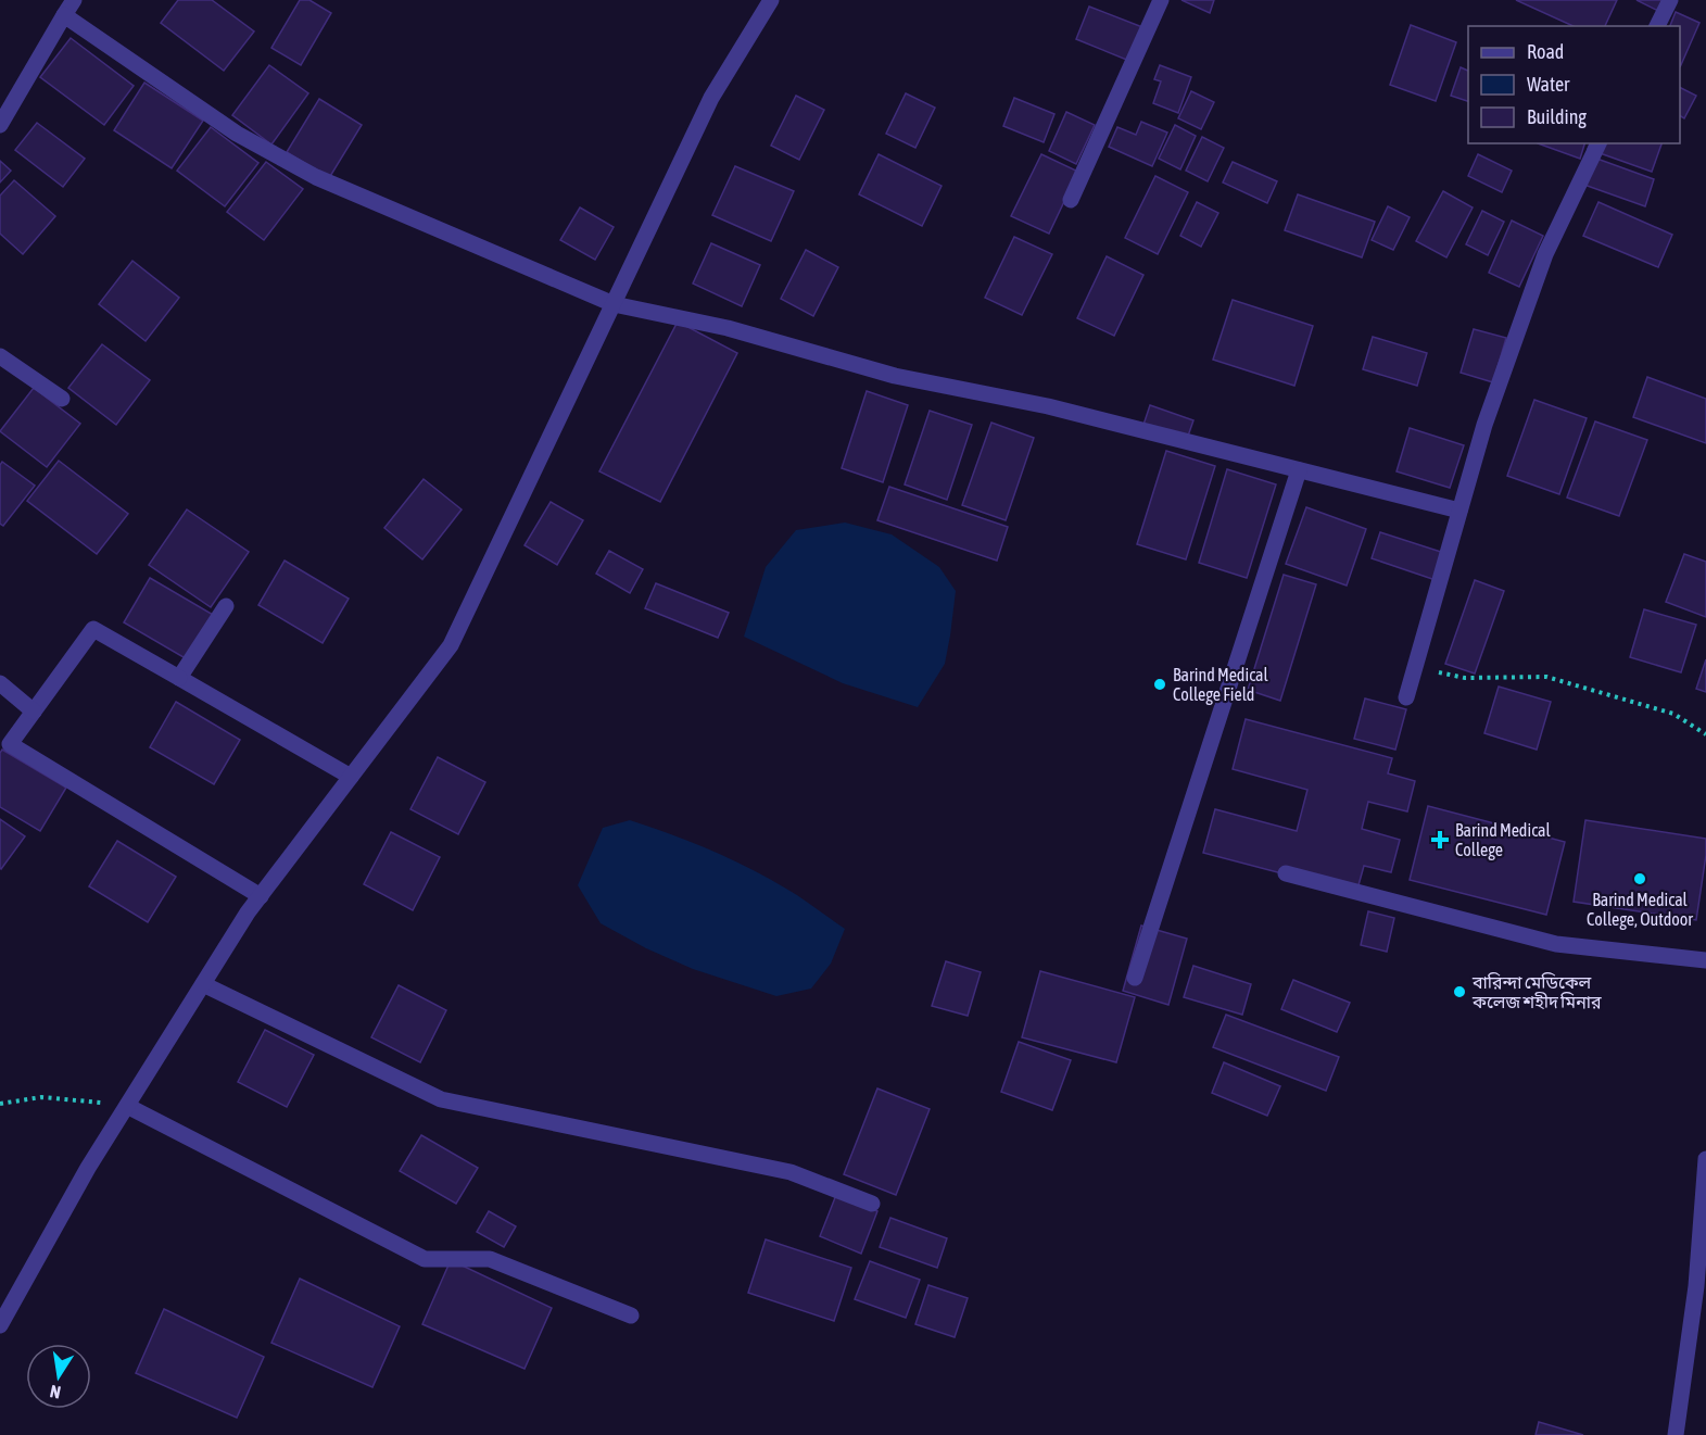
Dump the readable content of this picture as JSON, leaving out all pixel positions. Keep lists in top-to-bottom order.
{
  "places": {
    "other": ["Barind Medical College Field", "Barind Medical College, Outdoor", "বারিন্দা মেডিকেল কলেজ শহীদ মিনার"],
    "health": ["Barind Medical College"]
  },
  "legend": ["Road", "Water", "Building"],
  "north": "bottom"
}
